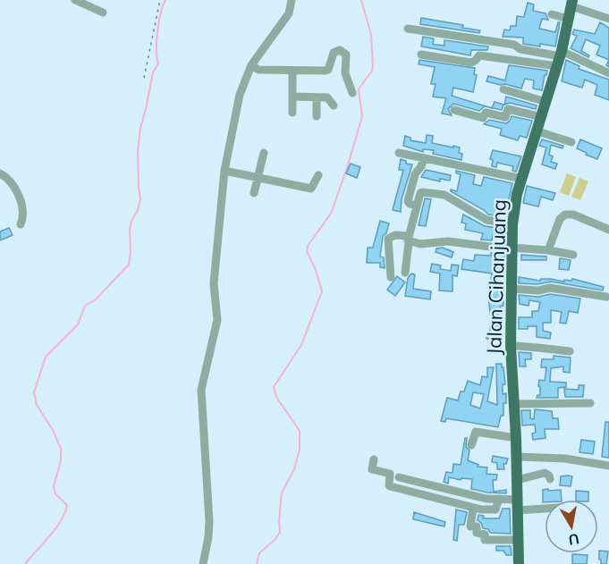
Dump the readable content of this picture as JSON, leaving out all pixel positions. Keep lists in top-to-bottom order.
{
  "streets": {
    "main road": ["Jalan Cihanjuang"]
  },
  "north": "bottom"
}
